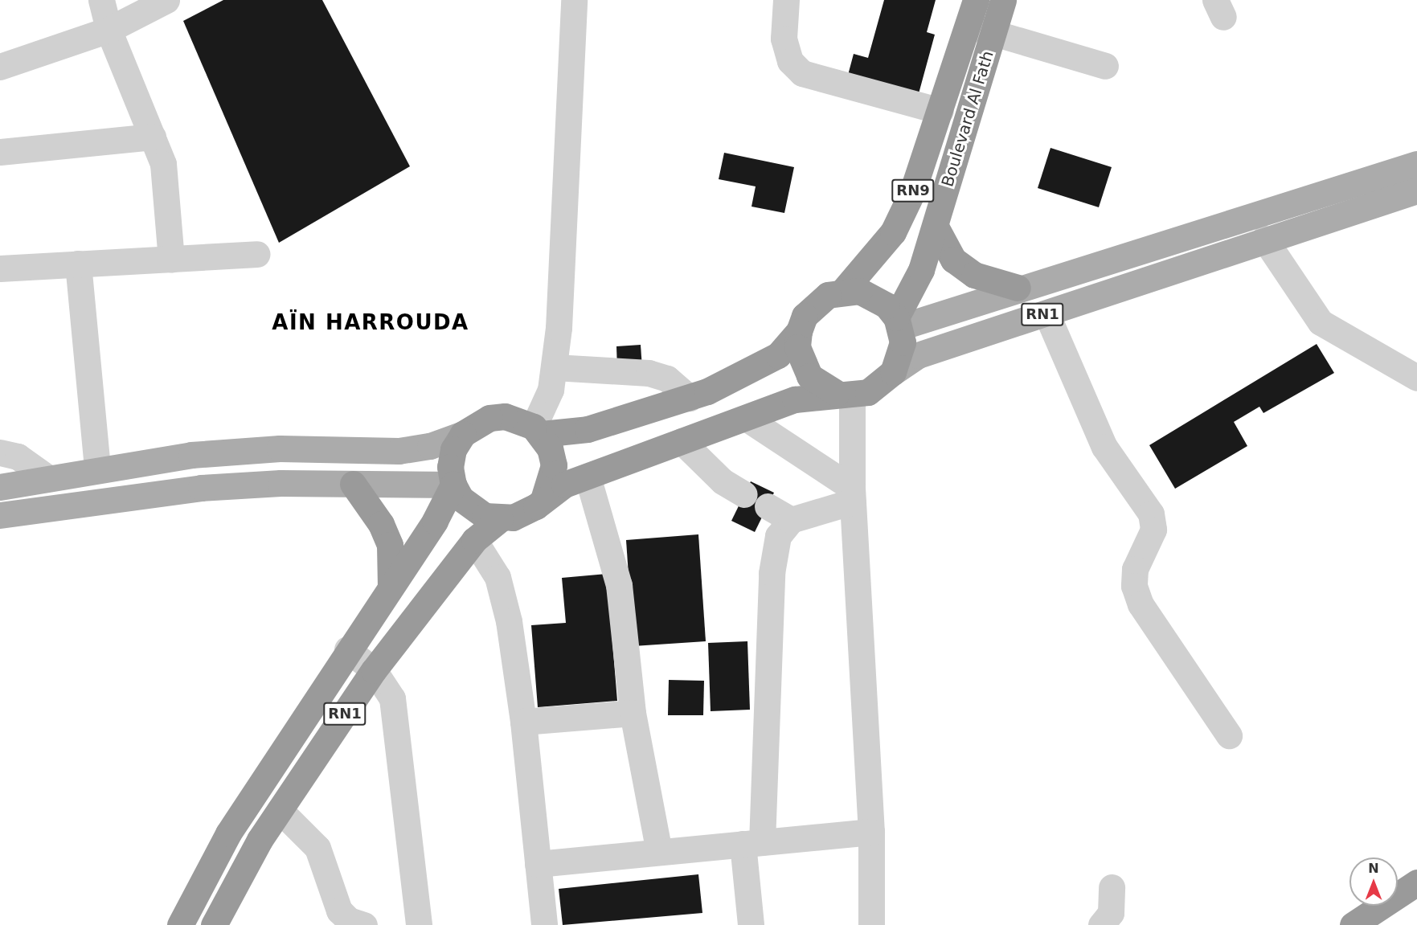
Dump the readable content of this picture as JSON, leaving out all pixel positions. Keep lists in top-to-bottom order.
{
  "streets": {
    "highway": ["Boulevard Al Fath", "RN9", "RN1"]
  },
  "crossings": [
    ["Boulevard Al Fath", "RN1"]
  ],
  "districts": ["AÏN HARROUDA"],
  "north": "top"
}
